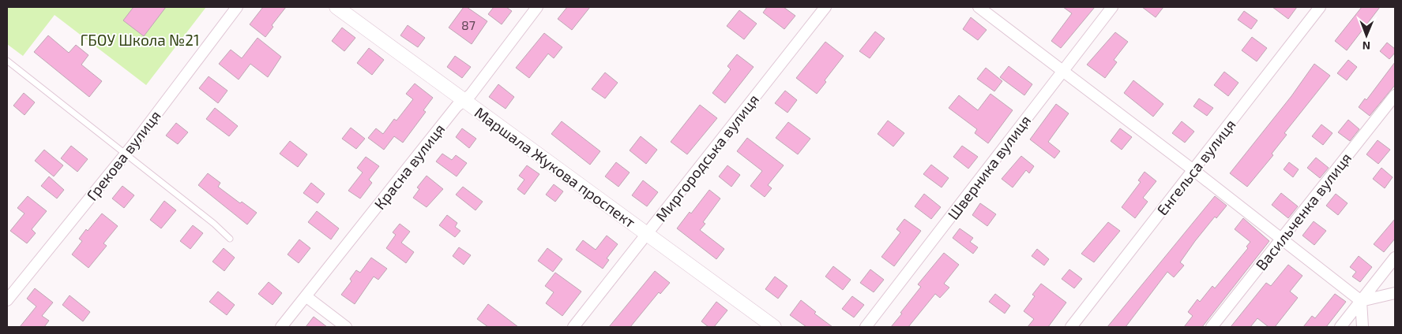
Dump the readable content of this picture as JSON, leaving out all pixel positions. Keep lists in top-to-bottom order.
{
  "streets": {
    "street": [
      "Грекова вулиця",
      "Миргородська вулиця",
      "Красна вулиця",
      "Маршала Жукова проспект",
      "Шверника вулиця",
      "Енгельса вулиця",
      "Васильченка вулиця"
    ]
  },
  "crossings": [
    ["Миргородська вулиця", "Маршала Жукова проспект"],
    ["Красна вулиця", "Маршала Жукова проспект"]
  ],
  "parks": ["ГБОУ Школа №21"],
  "house_numbers": ["87"],
  "north": "bottom"
}
